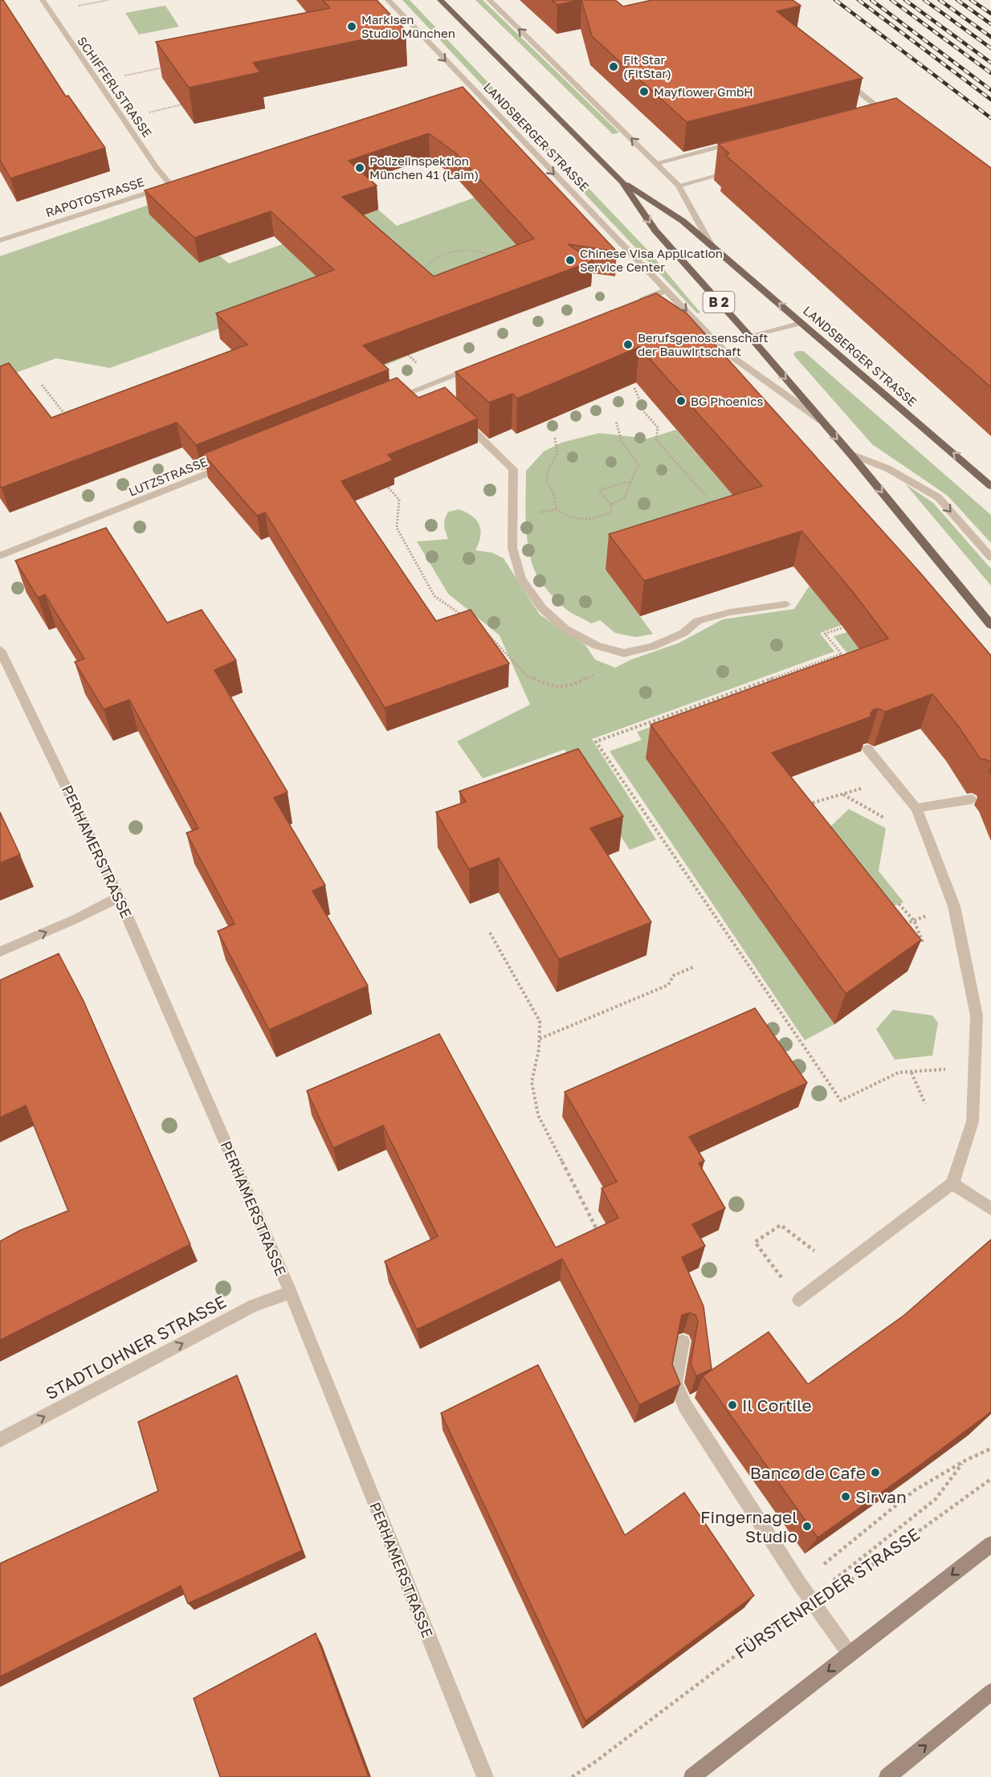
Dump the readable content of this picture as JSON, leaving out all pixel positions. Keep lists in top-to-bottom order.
{
  "streets": {
    "main road": ["LANDSBERGER STRASSE", "B 2"],
    "street": [
      "SCHIFFERLSTRASSE",
      "RAPOTOSTRASSE",
      "LUTZSTRASSE",
      "PERHAMERSTRASSE",
      "STADTLOHNER STRASSE"
    ],
    "path": ["FÜRSTENRIEDER STRASSE"]
  },
  "crossings": [
    ["SCHIFFERLSTRASSE", "RAPOTOSTRASSE"],
    ["PERHAMERSTRASSE", "STADTLOHNER STRASSE"]
  ],
  "one_way": ["STADTLOHNER STRASSE"],
  "places": [
    "Markisen Studio München",
    "Fit Star (FitStar)",
    "Mayflower GmbH",
    "Polizeiinspektion München 41 (Laim)",
    "Chinese Visa Application Service Center",
    "Berufsgenossenschaft der Bauwirtschaft",
    "BG Phoenics",
    "Il Cortile",
    "Bancø de Cafe",
    "Sirvan",
    "Fingernagel Studio"
  ]
}
